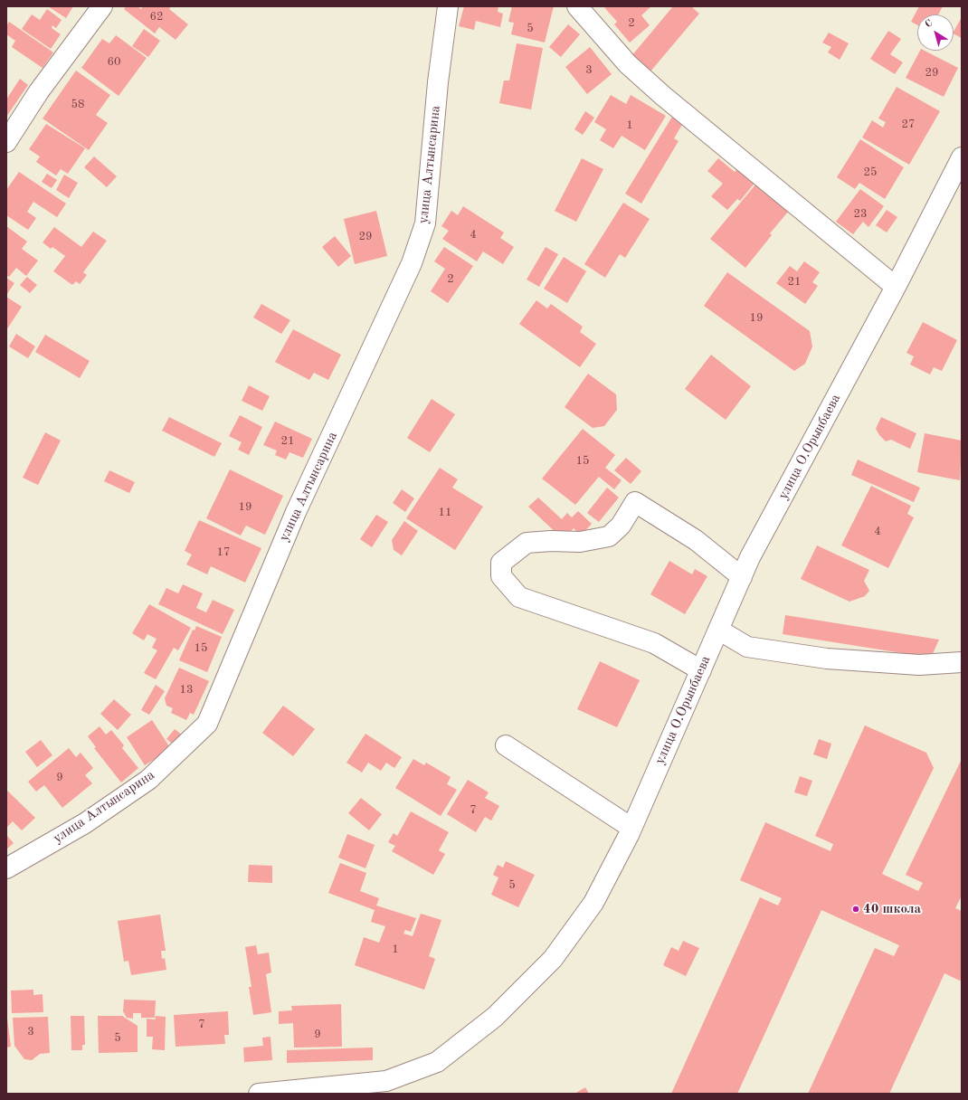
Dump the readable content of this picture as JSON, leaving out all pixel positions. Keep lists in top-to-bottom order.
{
  "streets": {
    "street": ["улица Алтынсарина", "улица О.Орынбаева"]
  },
  "places": ["40 школа"],
  "house_numbers": [
    "62",
    "2",
    "5",
    "60",
    "3",
    "29",
    "58",
    "27",
    "1",
    "25",
    "23",
    "4",
    "29",
    "2",
    "21",
    "19",
    "21",
    "15",
    "19",
    "11",
    "4",
    "17",
    "15",
    "13",
    "9",
    "7",
    "5",
    "1",
    "7",
    "3",
    "9",
    "5"
  ],
  "north": "top left"
}
